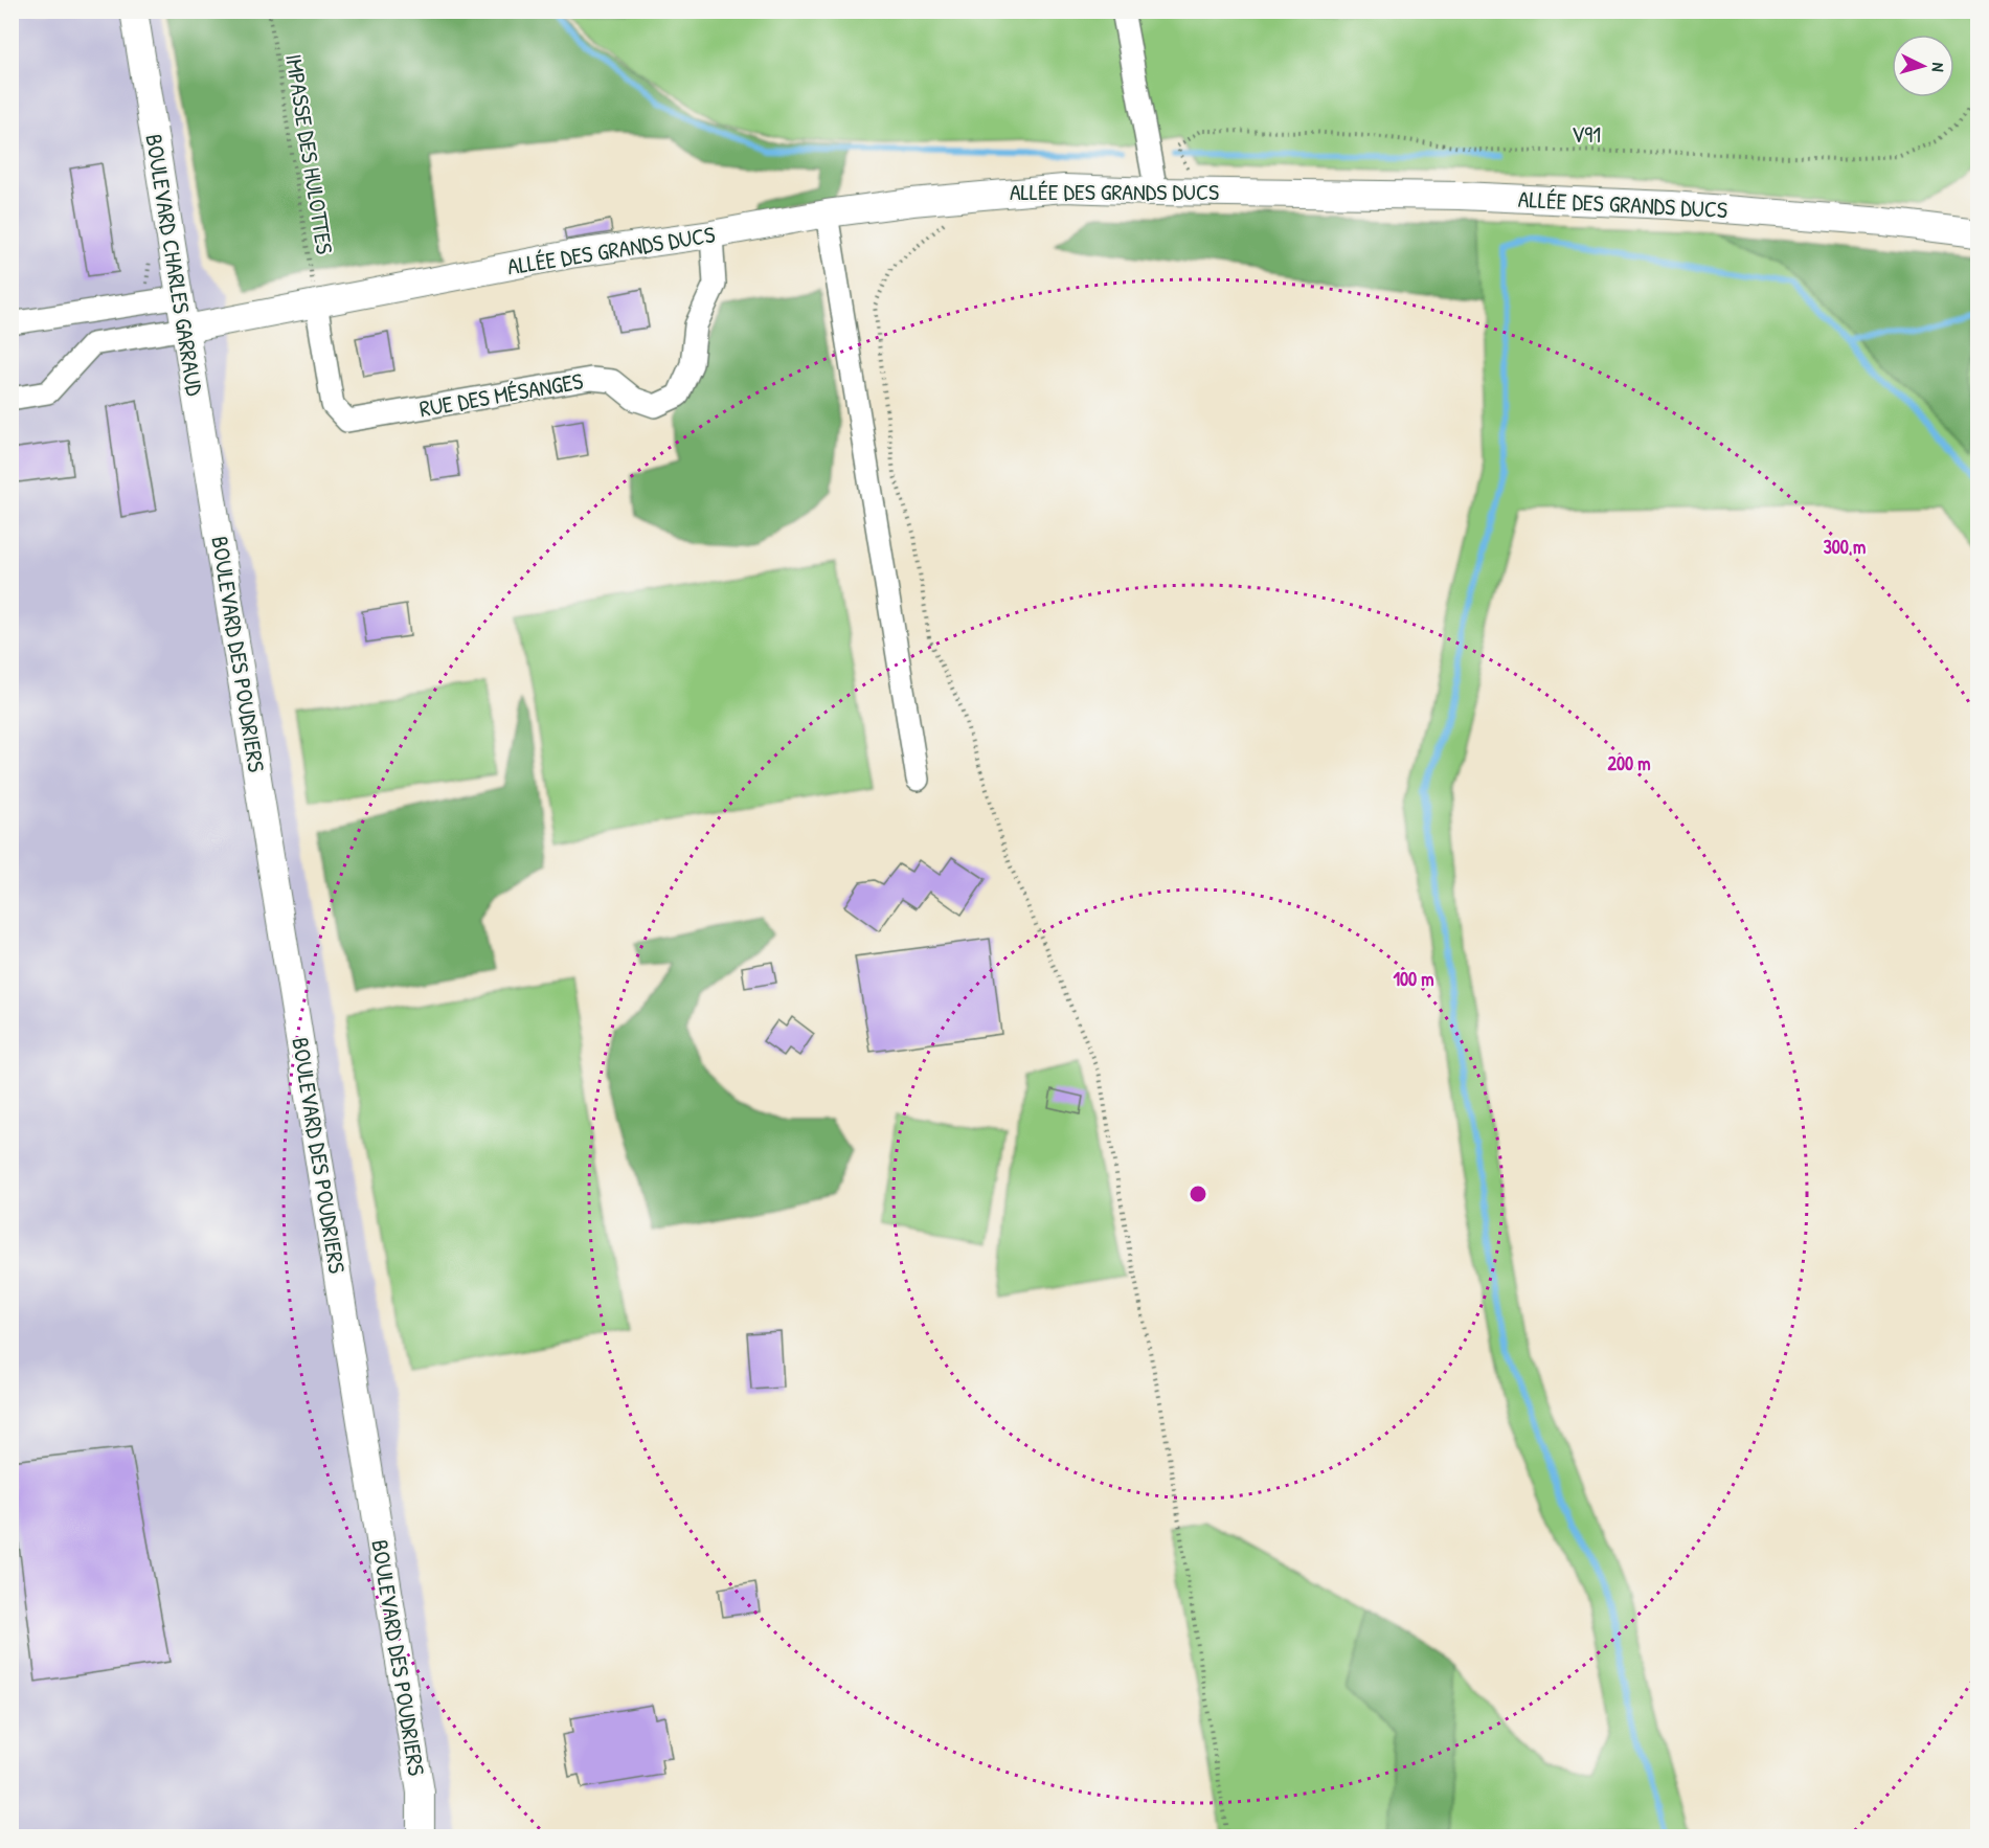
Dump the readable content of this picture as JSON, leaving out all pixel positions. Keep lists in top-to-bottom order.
{
  "streets": {
    "main road": ["ALLÉE DES GRANDS DUCS", "BOULEVARD CHARLES GARRAUD", "BOULEVARD DES POUDRIERS"],
    "street": ["RUE DES MÉSANGES"],
    "path": ["V91", "IMPASSE DES HULOTTES"]
  },
  "crossings": [
    ["V91", "ALLÉE DES GRANDS DUCS"],
    ["IMPASSE DES HULOTTES", "ALLÉE DES GRANDS DUCS"],
    ["IMPASSE DES HULOTTES", "RUE DES MÉSANGES"],
    ["ALLÉE DES GRANDS DUCS", "BOULEVARD CHARLES GARRAUD"],
    ["ALLÉE DES GRANDS DUCS", "RUE DES MÉSANGES"],
    ["BOULEVARD CHARLES GARRAUD", "BOULEVARD DES POUDRIERS"]
  ],
  "north": "right",
  "rings": ["300 m", "200 m", "100 m"]
}
